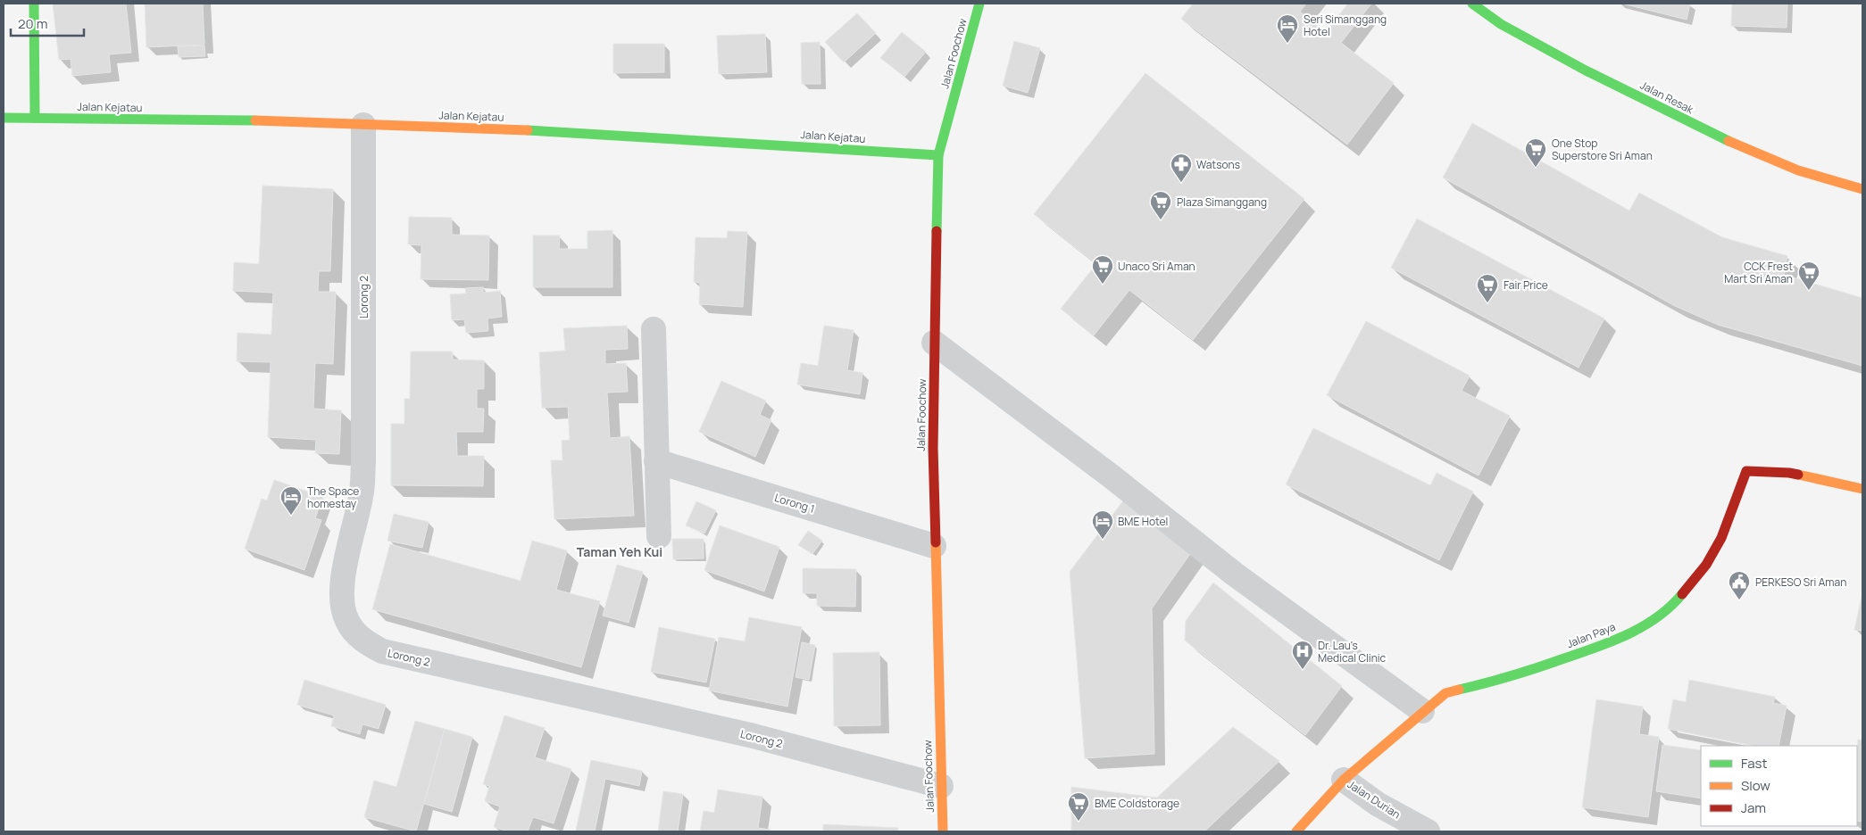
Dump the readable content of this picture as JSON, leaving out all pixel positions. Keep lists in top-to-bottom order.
{
  "streets": {
    "main road": [
      "Jalan Foochow",
      "Jalan Resak",
      "Jalan Kejatau",
      "Jalan Paya"
    ],
    "street": ["Lorong 2", "Lorong 1", "Jalan Durian"]
  },
  "crossings": [
    ["Jalan Foochow", "Jalan Kejatau"],
    ["Jalan Foochow", "Lorong 2"],
    ["Jalan Foochow", "Lorong 1"],
    ["Jalan Kejatau", "Lorong 2"],
    ["Jalan Paya", "Jalan Durian"]
  ],
  "districts": ["Taman Yeh Kui"],
  "places": {
    "hotel": ["Seri Simanggang Hotel", "The Space homestay", "BME Hotel"],
    "supermarket": [
      "One Stop Superstore Sri Aman",
      "Plaza Simanggang",
      "Unaco Sri Aman",
      "CCK Frest Mart Sri Aman",
      "Fair Price",
      "BME Coldstorage"
    ],
    "pharmacy": ["Watsons"],
    "public building": ["PERKESO Sri Aman"],
    "hospital": ["Dr. Lau's Medical Clinic"]
  },
  "legend": ["Fast", "Slow", "Jam"],
  "scale_bar": "20 m"
}
